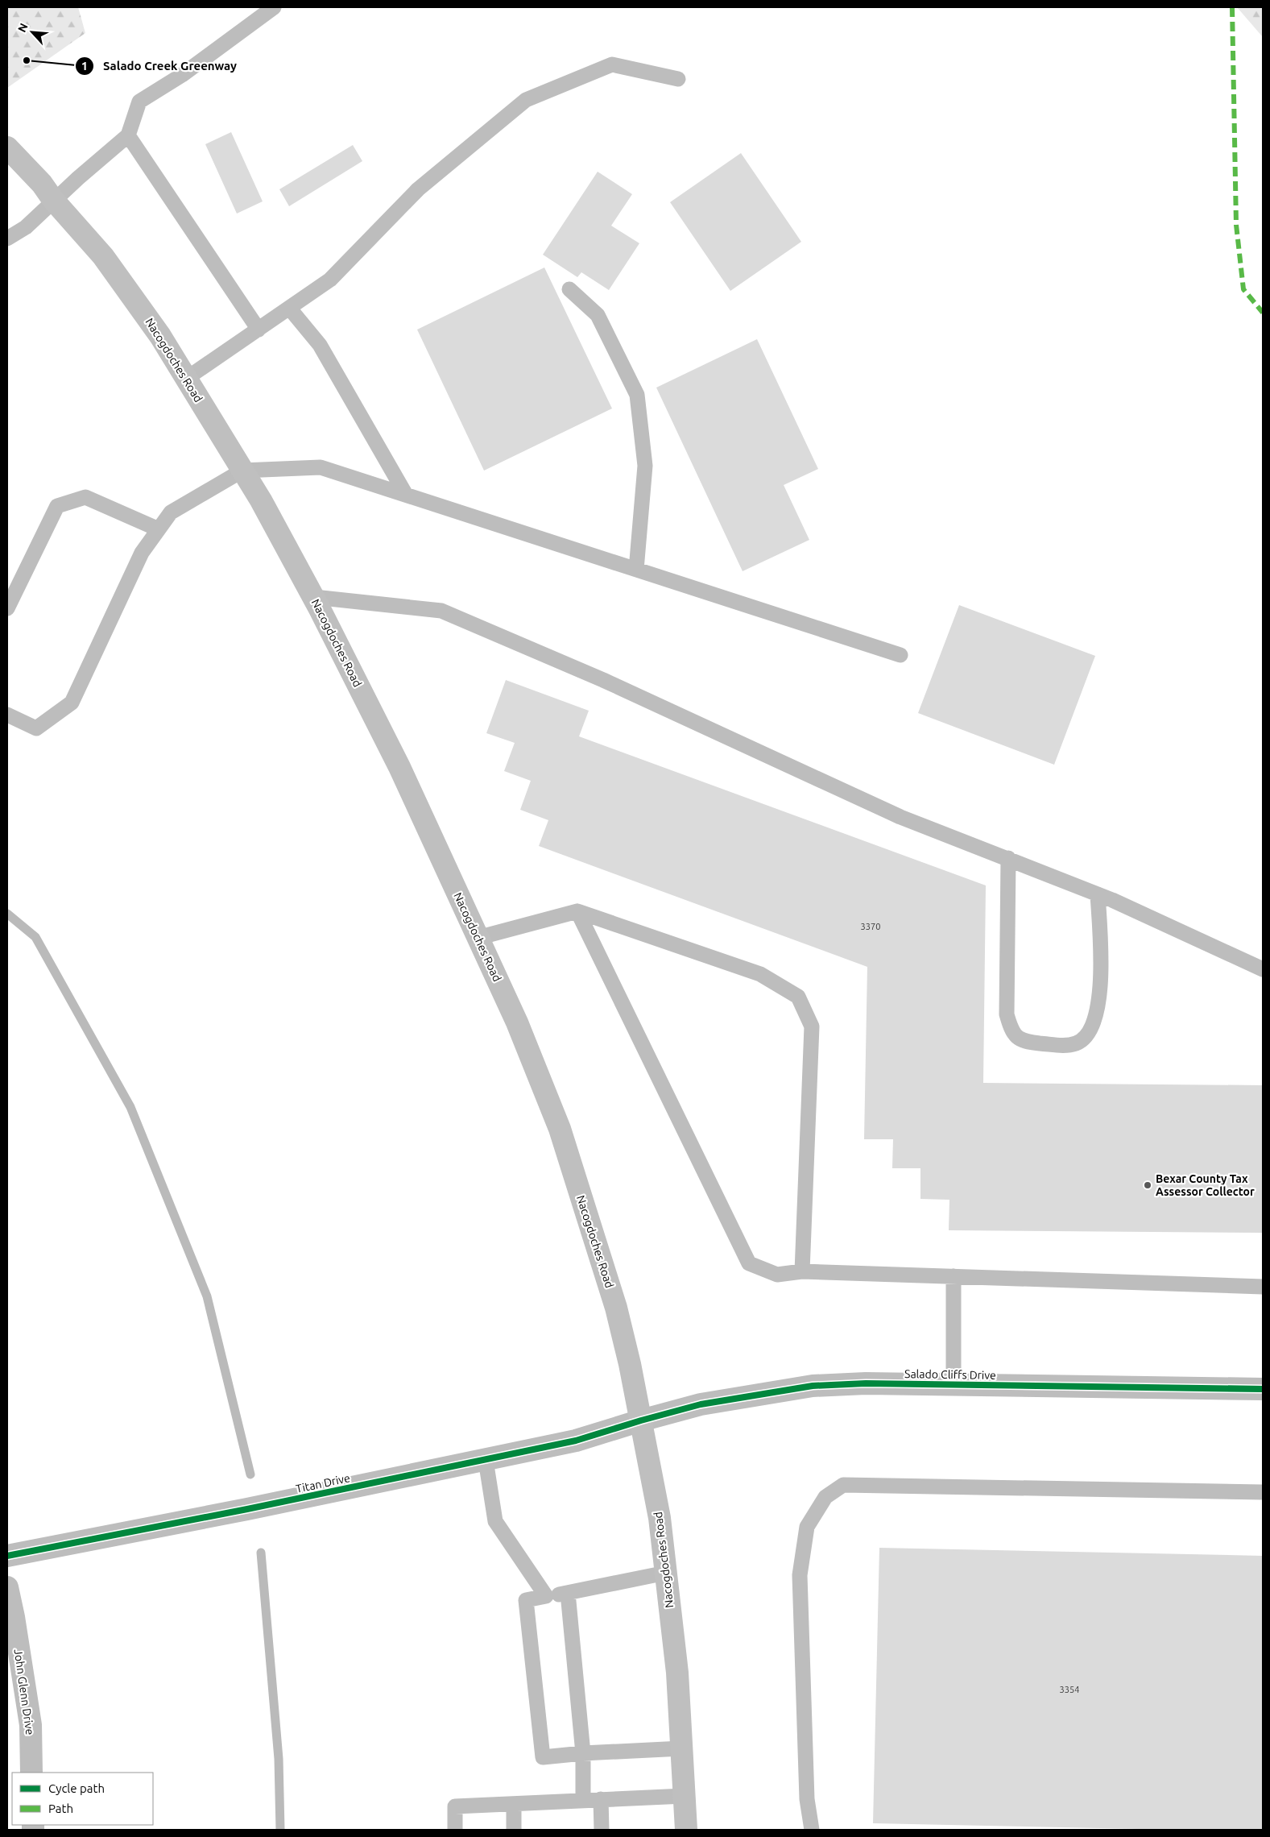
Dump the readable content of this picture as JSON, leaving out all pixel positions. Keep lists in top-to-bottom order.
{
  "streets": {
    "main road": ["Nacogdoches Road"],
    "street": ["Salado Cliffs Drive", "Titan Drive", "John Glenn Drive"]
  },
  "crossings": [
    ["Nacogdoches Road", "Salado Cliffs Drive"],
    ["Nacogdoches Road", "Titan Drive"],
    ["Salado Cliffs Drive", "Titan Drive"]
  ],
  "places": ["Salado Creek Greenway", "Bexar County Tax Assessor Collector"],
  "house_numbers": ["3370", "3354"],
  "legend": ["Cycle path", "Path"],
  "north": "top left"
}
